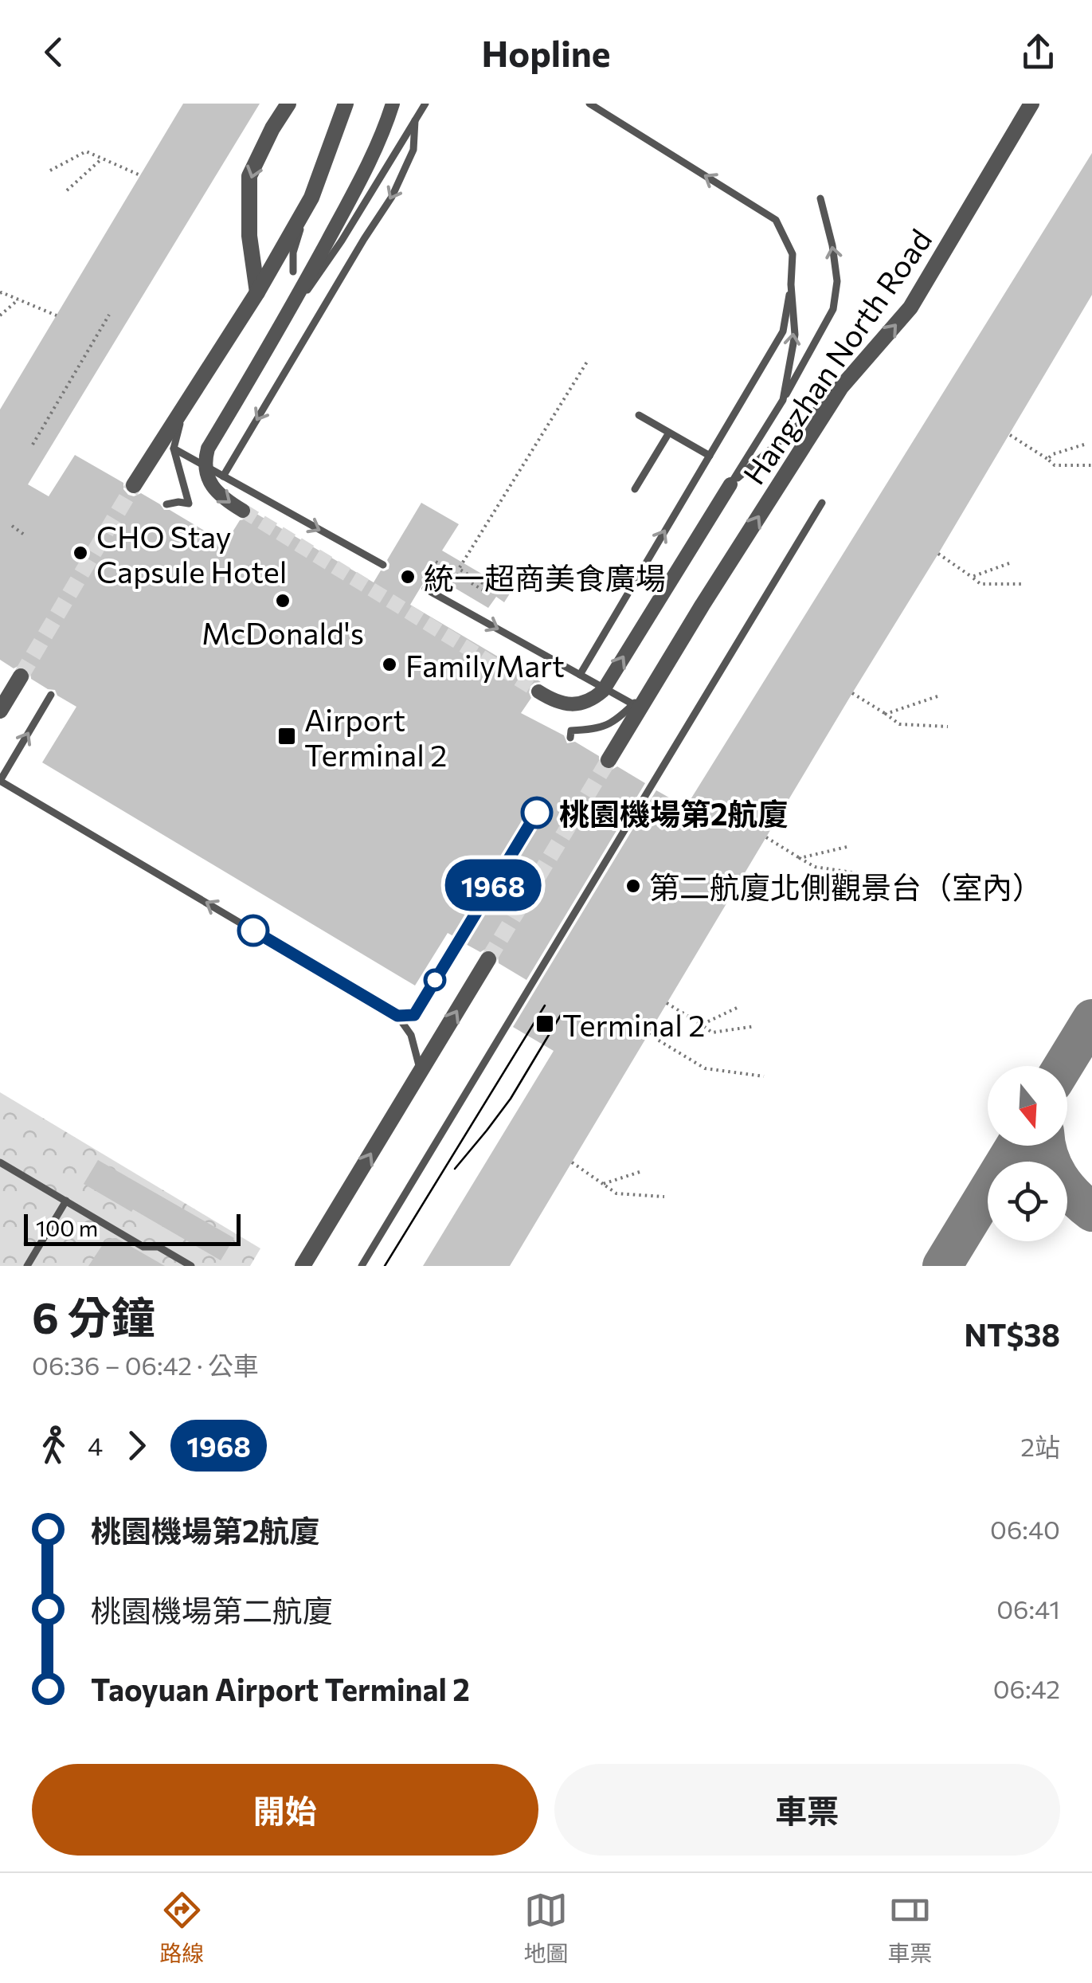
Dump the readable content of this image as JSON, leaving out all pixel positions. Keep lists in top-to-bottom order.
{
  "streets": {
    "street": ["Hangzhan North Road"]
  },
  "one_way": ["Hangzhan North Road"],
  "places": {
    "other": [
      "CHO Stay Capsule Hotel",
      "統一超商美食廣場",
      "McDonald's",
      "FamilyMart",
      "桃園機場第2航廈",
      "第二航廈北側觀景台（室內）"
    ],
    "transit": ["Airport Terminal 2", "Terminal 2"]
  },
  "lines": ["bus line 1968"],
  "scale_bar": "100 m",
  "north": "bottom",
  "page": {
    "header": "Hopline",
    "on_map": "1968",
    "scale": "100 m",
    "heading": ["6 分鐘", "06:36 – 06:42 · 公車", "NT$38"],
    "legs": ["4", "1968", "2站"],
    "list": [
      {
        "name": "桃園機場第2航廈",
        "value": "06:40"
      },
      {
        "name": "桃園機場第二航廈",
        "value": "06:41"
      },
      {
        "name": "Taoyuan Airport Terminal 2",
        "value": "06:42"
      }
    ],
    "buttons": ["開始", "車票"],
    "tabs": ["路線", "地圖", "車票"]
  }
}
